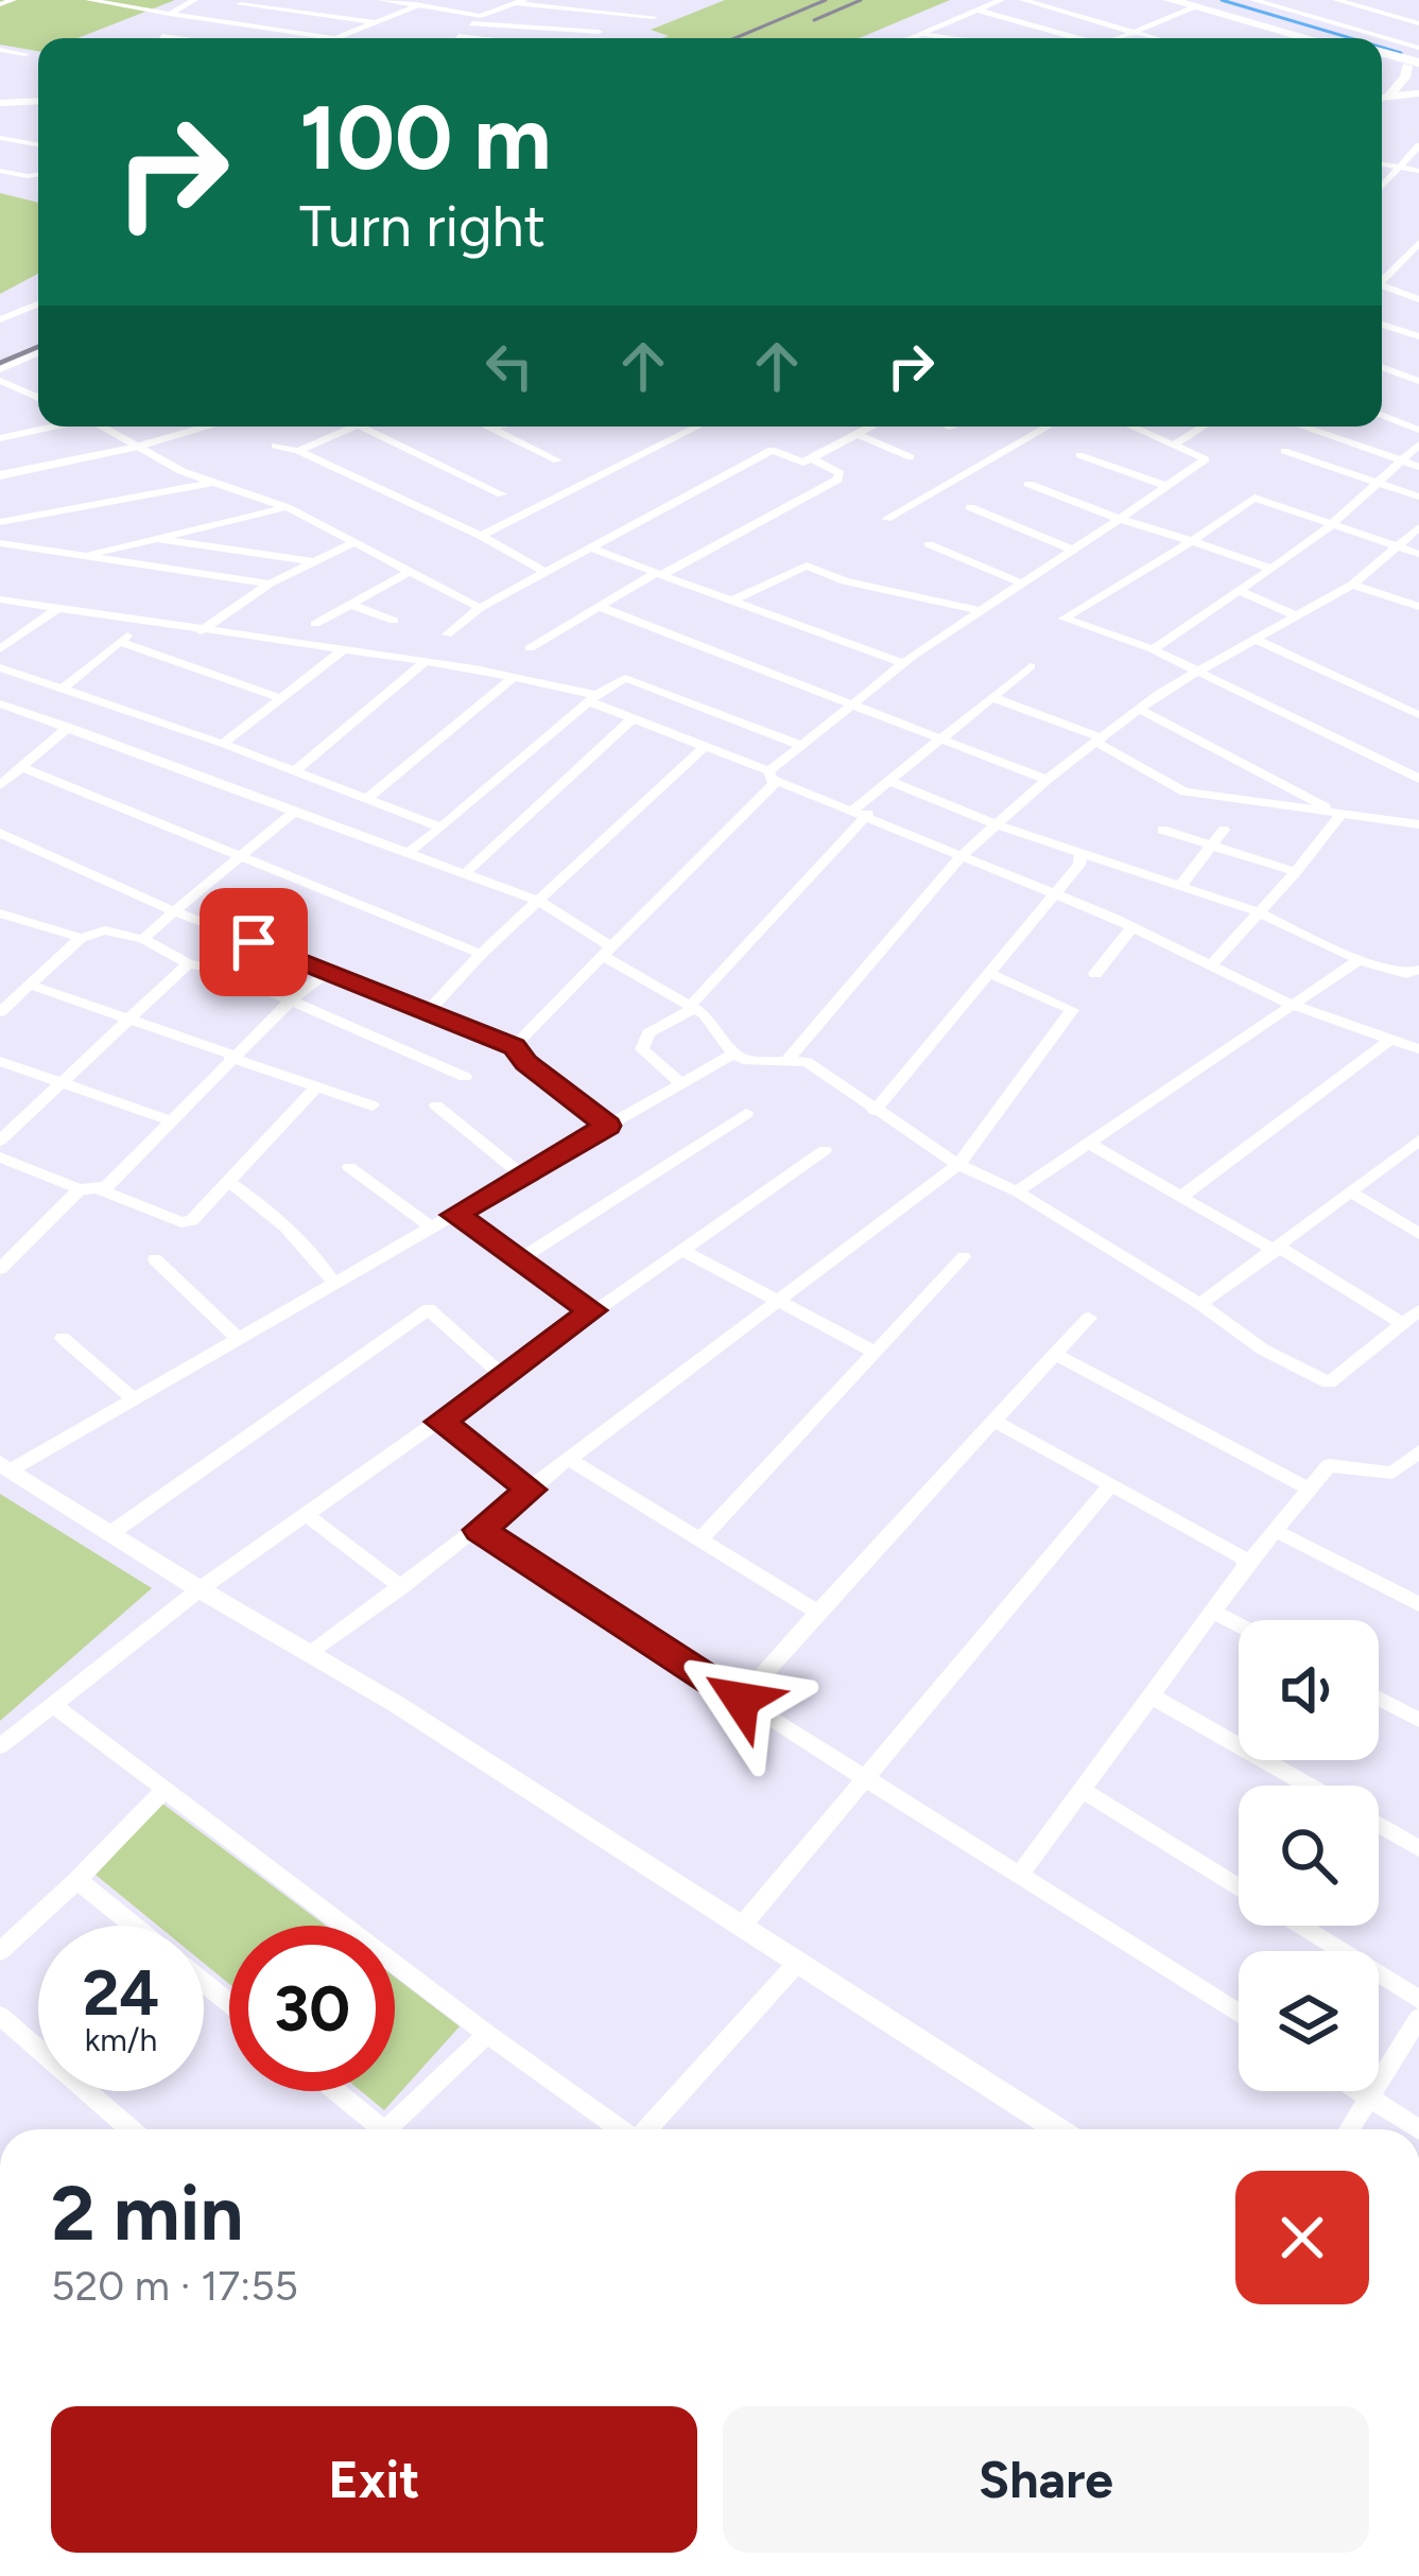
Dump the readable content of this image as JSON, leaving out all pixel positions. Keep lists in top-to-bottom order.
{
  "page": {
    "turn": ["100 m", "Turn right"],
    "speed": "24 km/h",
    "limit": "30",
    "heading": ["2 min", "520 m · 17:55"],
    "buttons": ["Exit", "Share"]
  }
}
